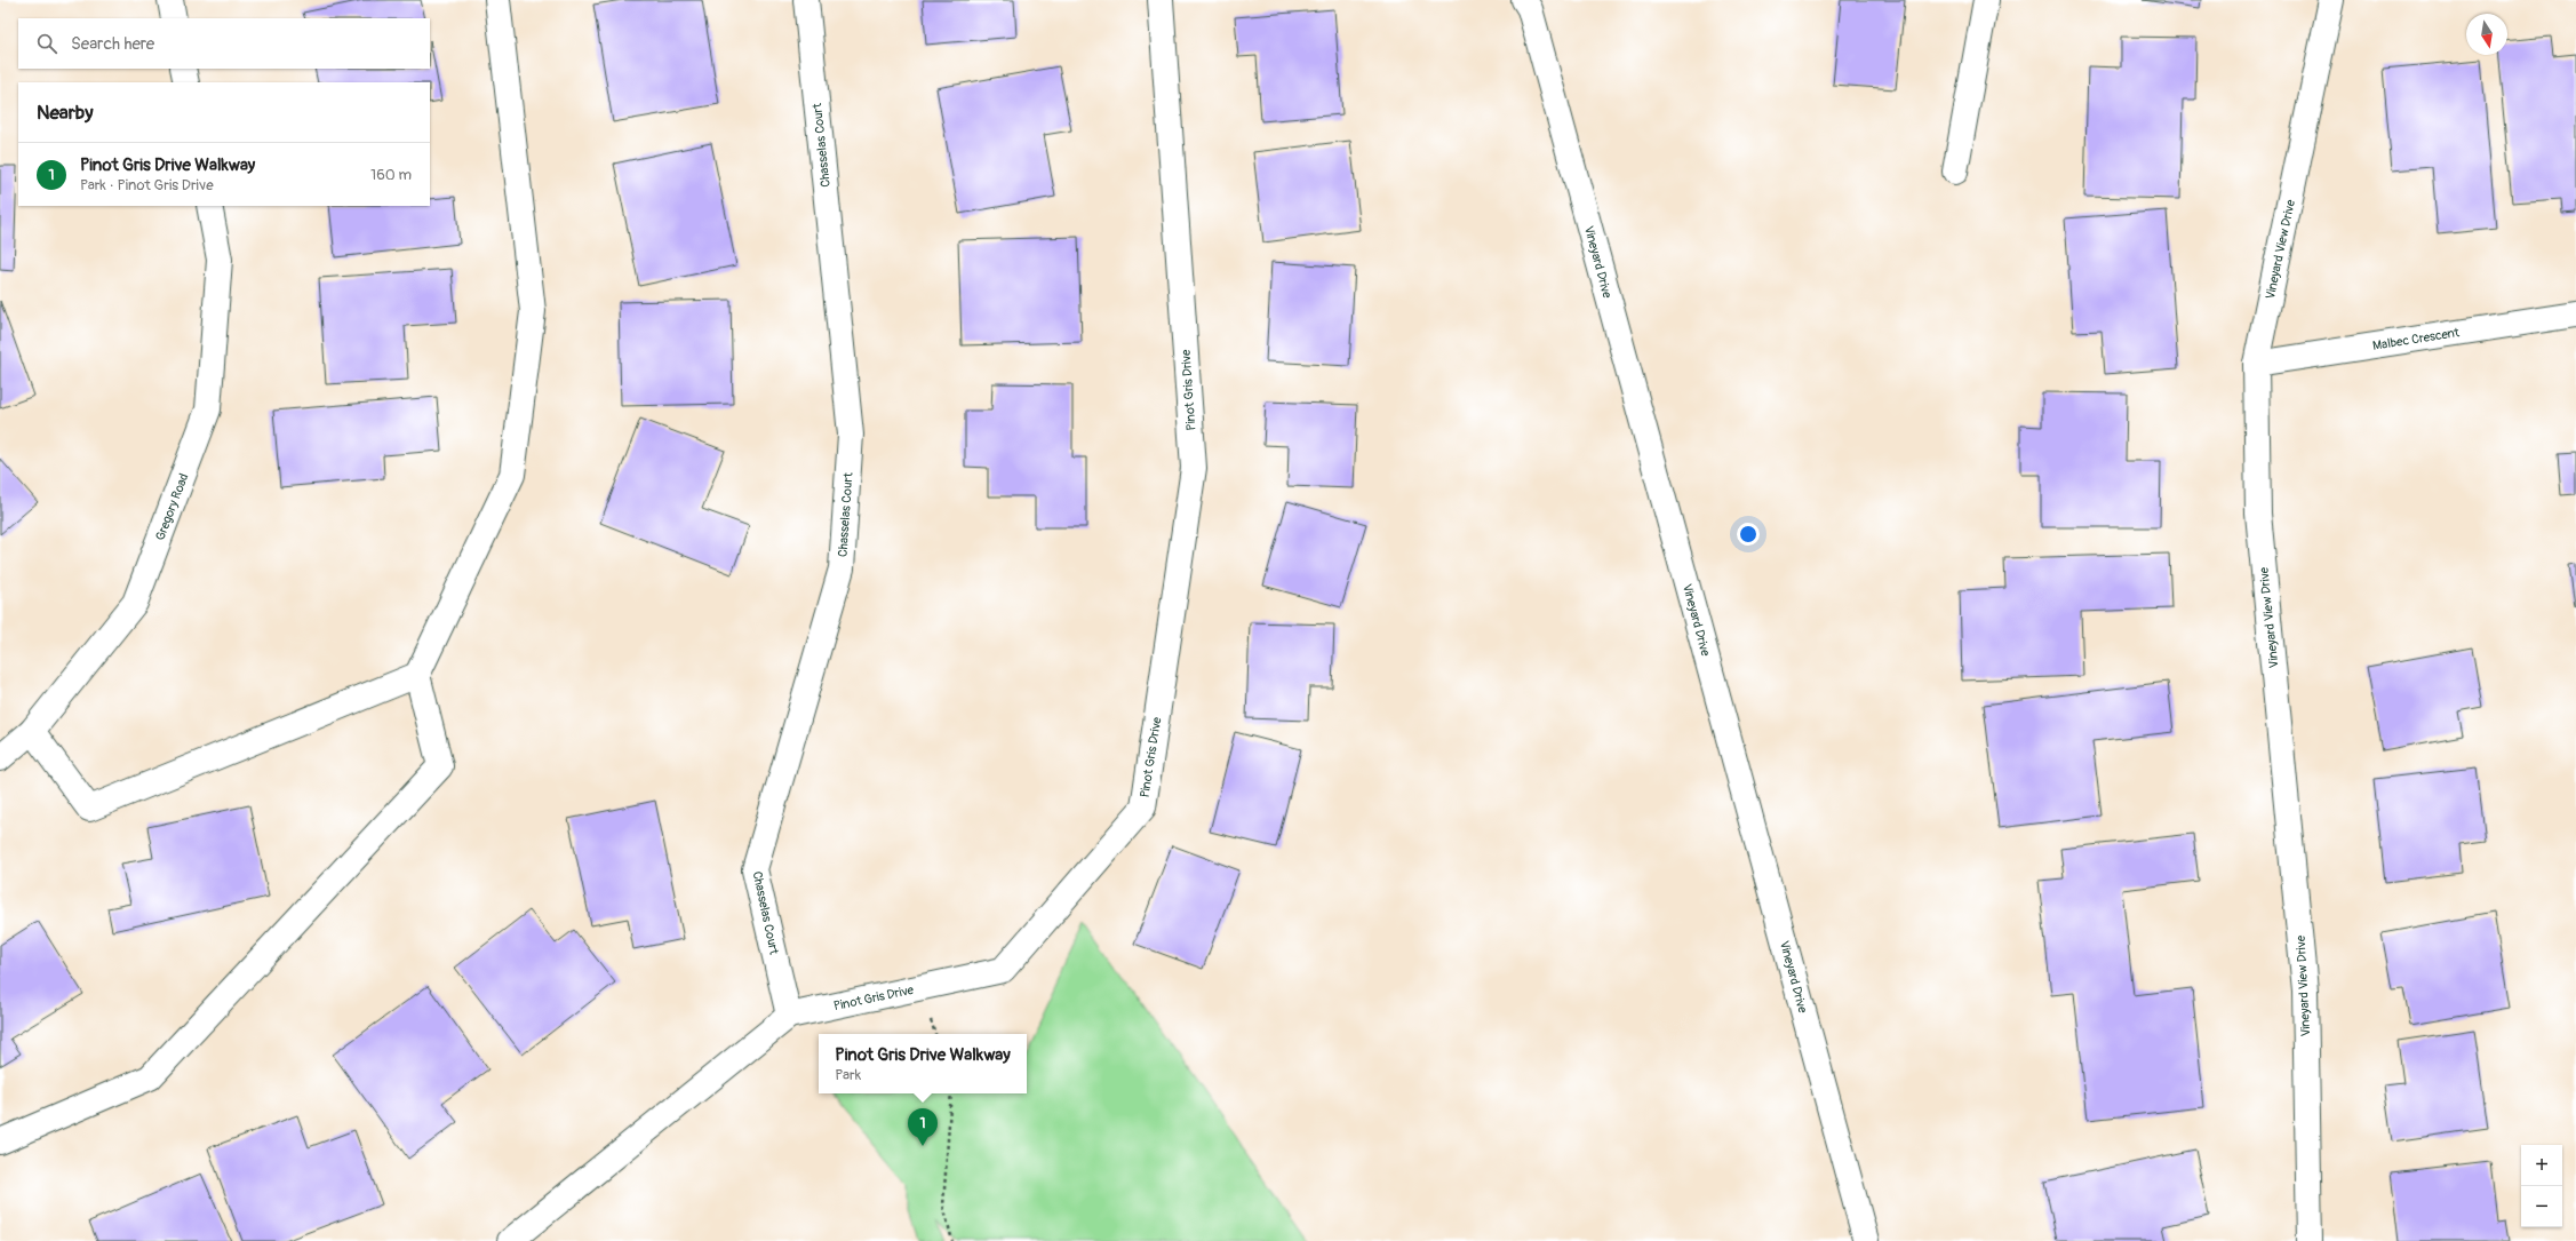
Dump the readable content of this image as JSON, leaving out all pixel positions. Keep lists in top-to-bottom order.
{
  "streets": {
    "street": [
      "Chasselas Court",
      "Vineyard View Drive",
      "Vineyard Drive",
      "Malbec Crescent",
      "Pinot Gris Drive",
      "Gregory Road"
    ]
  },
  "crossings": [
    ["Chasselas Court", "Pinot Gris Drive"],
    ["Vineyard View Drive", "Malbec Crescent"]
  ],
  "north": "bottom",
  "page": {
    "search": "Search here",
    "heading": "Nearby",
    "list": [
      {
        "mark": "1",
        "name": "Pinot Gris Drive Walkway",
        "note": "Park · Pinot Gris Drive",
        "value": "160 m"
      }
    ],
    "popup": ["Pinot Gris Drive Walkway", "Park"],
    "pins": "1",
    "map_buttons": ["+", "−"]
  }
}
